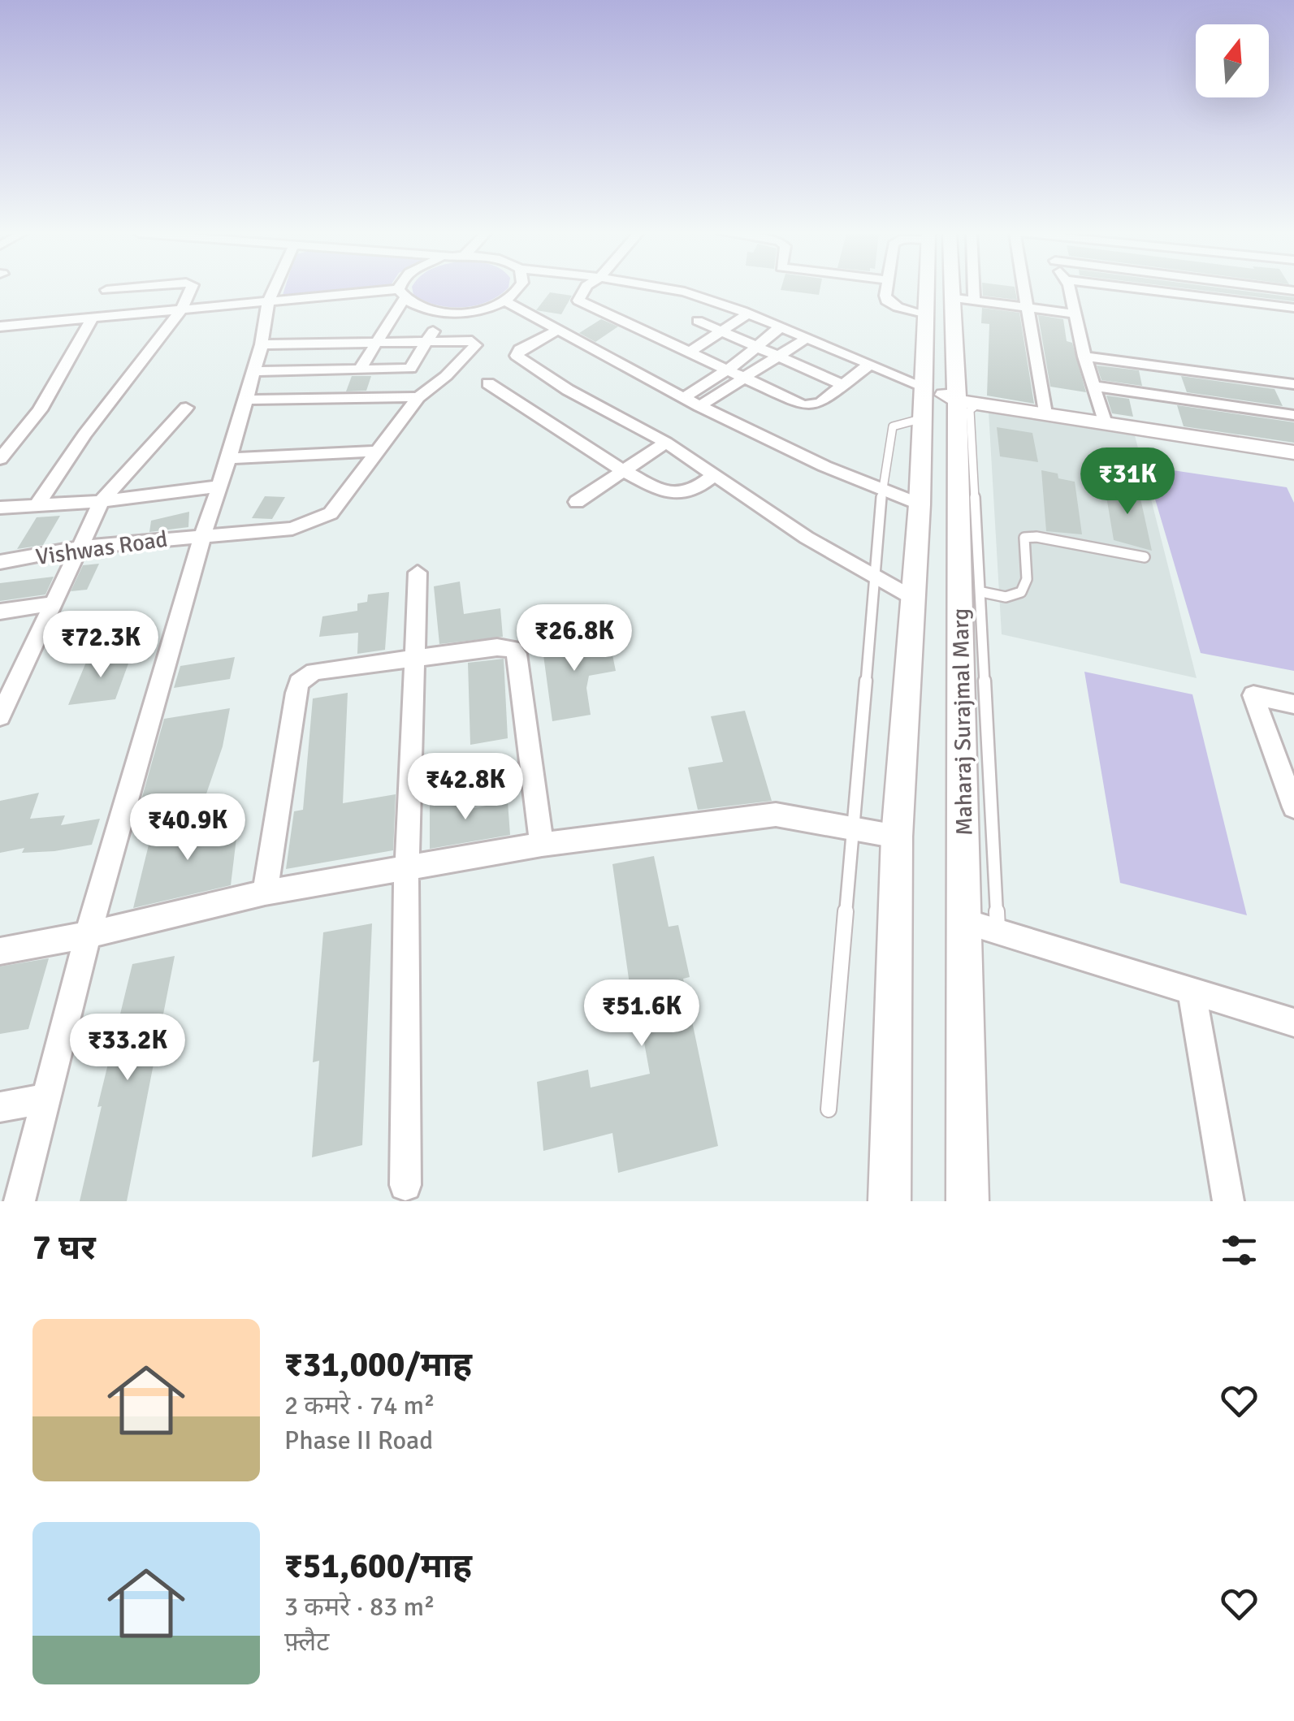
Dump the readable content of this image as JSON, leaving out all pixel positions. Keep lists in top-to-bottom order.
{
  "streets": {
    "main road": ["Maharaj Surajmal Marg"],
    "street": ["Vishwas Road"]
  },
  "north": "top",
  "page": {
    "price": [
      "₹31K",
      "₹26.8K",
      "₹72.3K",
      "₹42.8K",
      "₹40.9K",
      "₹51.6K",
      "₹33.2K"
    ],
    "heading": "7 घर",
    "list": [
      {
        "name": "₹31,000/माह",
        "note": "2 कमरे · 74 m² · Phase II Road"
      },
      {
        "name": "₹51,600/माह",
        "note": "3 कमरे · 83 m² · फ़्लैट"
      }
    ]
  }
}
